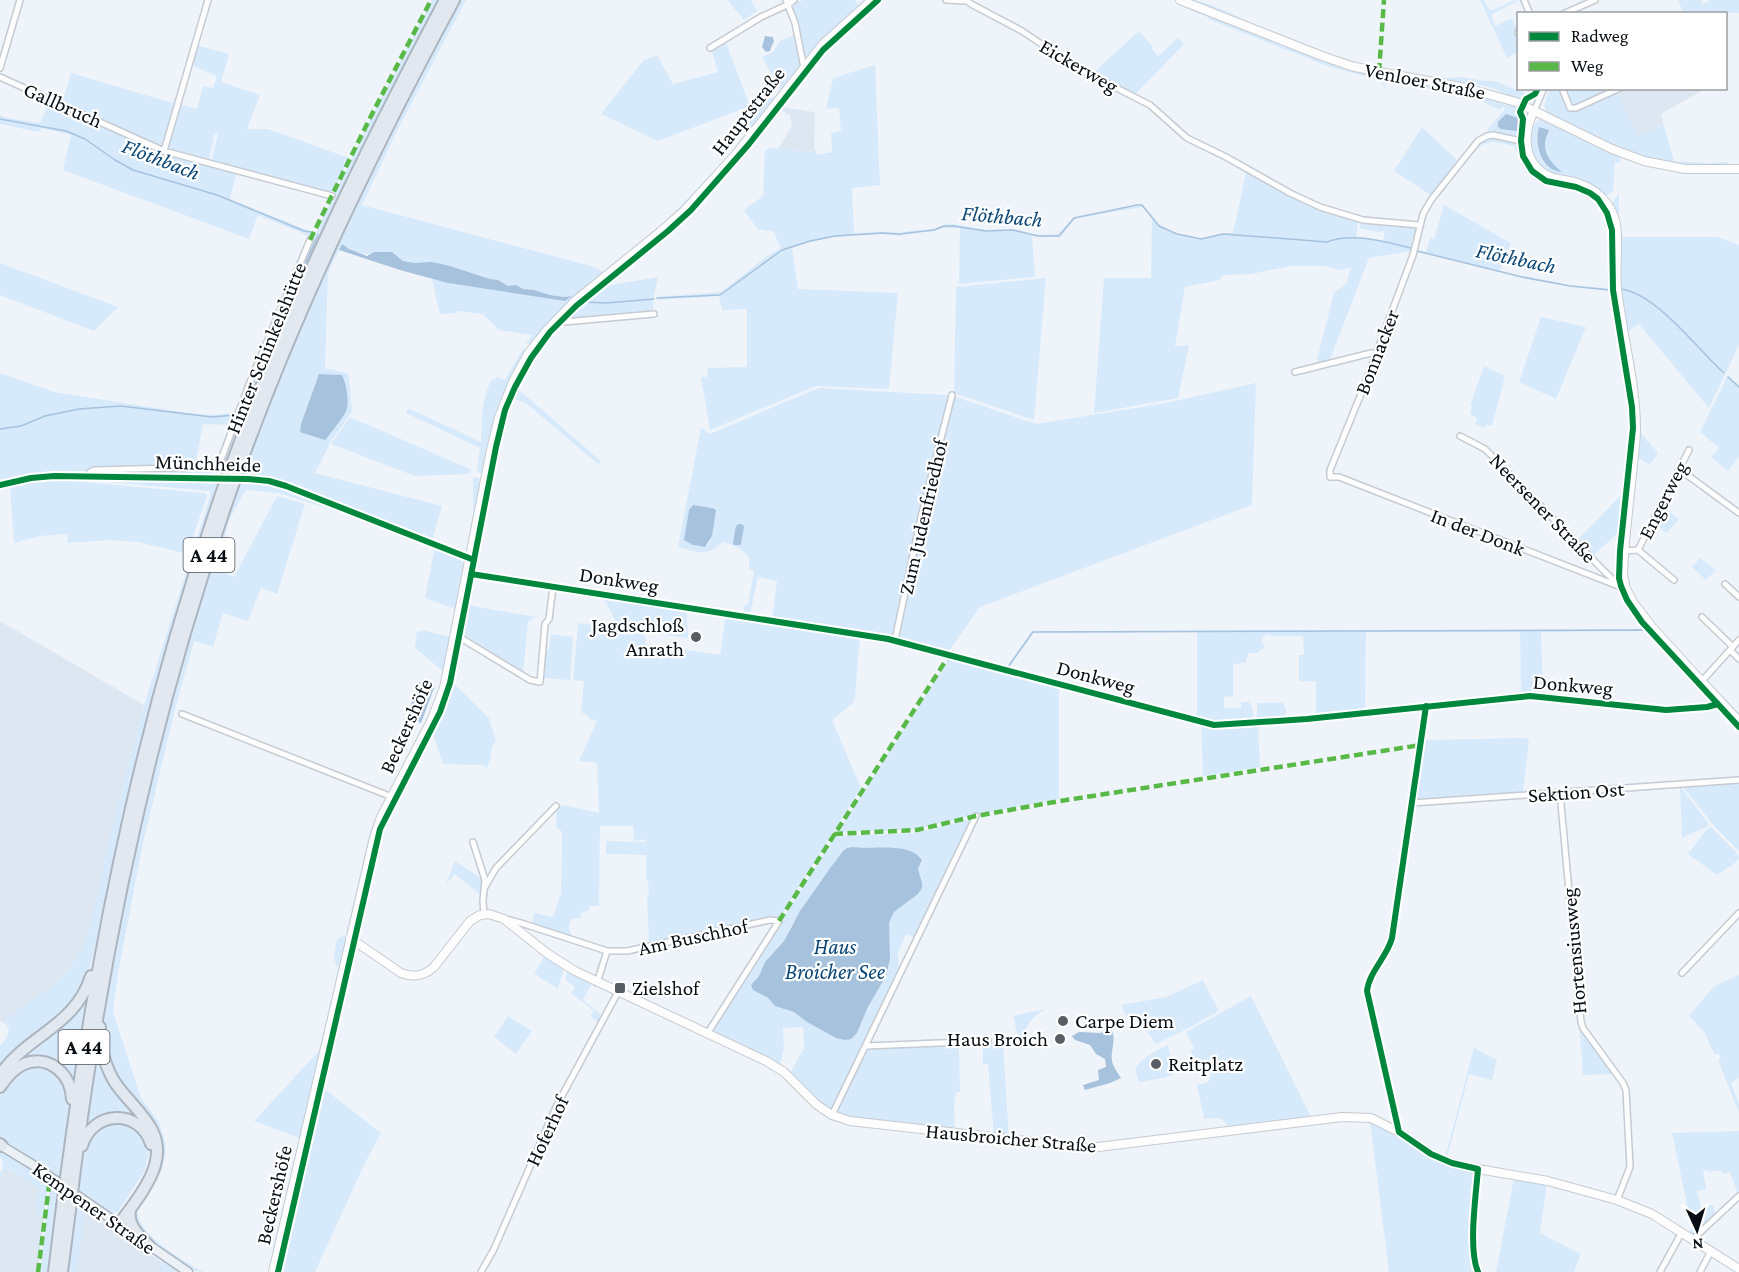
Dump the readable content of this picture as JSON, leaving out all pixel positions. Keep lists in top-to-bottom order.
{
  "streets": {
    "highway": ["A 44"],
    "main road": ["Kempener Straße"],
    "street": [
      "Eickerweg",
      "Venloer Straße",
      "Gallbruch",
      "Hauptstraße",
      "Hinter Schinkelshütte",
      "Bonnacker",
      "Münchheide",
      "Engerweg",
      "Neersener Straße",
      "Zum Judenfriedhof",
      "In der Donk",
      "Donkweg",
      "Beckershöfe",
      "Sektion Ost",
      "Am Buschhof",
      "Hortensiusweg",
      "Hoferhof",
      "Hausbroicher Straße"
    ]
  },
  "crossings": [
    ["Eickerweg", "Bonnacker"],
    ["Hauptstraße", "Beckershöfe"],
    ["Hinter Schinkelshütte", "Münchheide"],
    ["Bonnacker", "Neersener Straße"],
    ["Bonnacker", "In der Donk"],
    ["Münchheide", "Beckershöfe"],
    ["Engerweg", "Neersener Straße"],
    ["Neersener Straße", "In der Donk"],
    ["Neersener Straße", "Donkweg"],
    ["Zum Judenfriedhof", "Donkweg"],
    ["Donkweg", "Beckershöfe"],
    ["Sektion Ost", "Hortensiusweg"],
    ["Sektion Ost", "Hausbroicher Straße"],
    ["Am Buschhof", "Hausbroicher Straße"],
    ["Hortensiusweg", "Hausbroicher Straße"],
    ["Hoferhof", "Hausbroicher Straße"]
  ],
  "water": ["Flöthbach", "Haus Broicher See"],
  "places": {
    "other": [
      "Jagdschloß Anrath",
      "Carpe Diem",
      "Haus Broich",
      "Reitplatz"
    ],
    "transit": ["Zielshof"]
  },
  "legend": ["Radweg", "Weg"],
  "north": "bottom"
}
